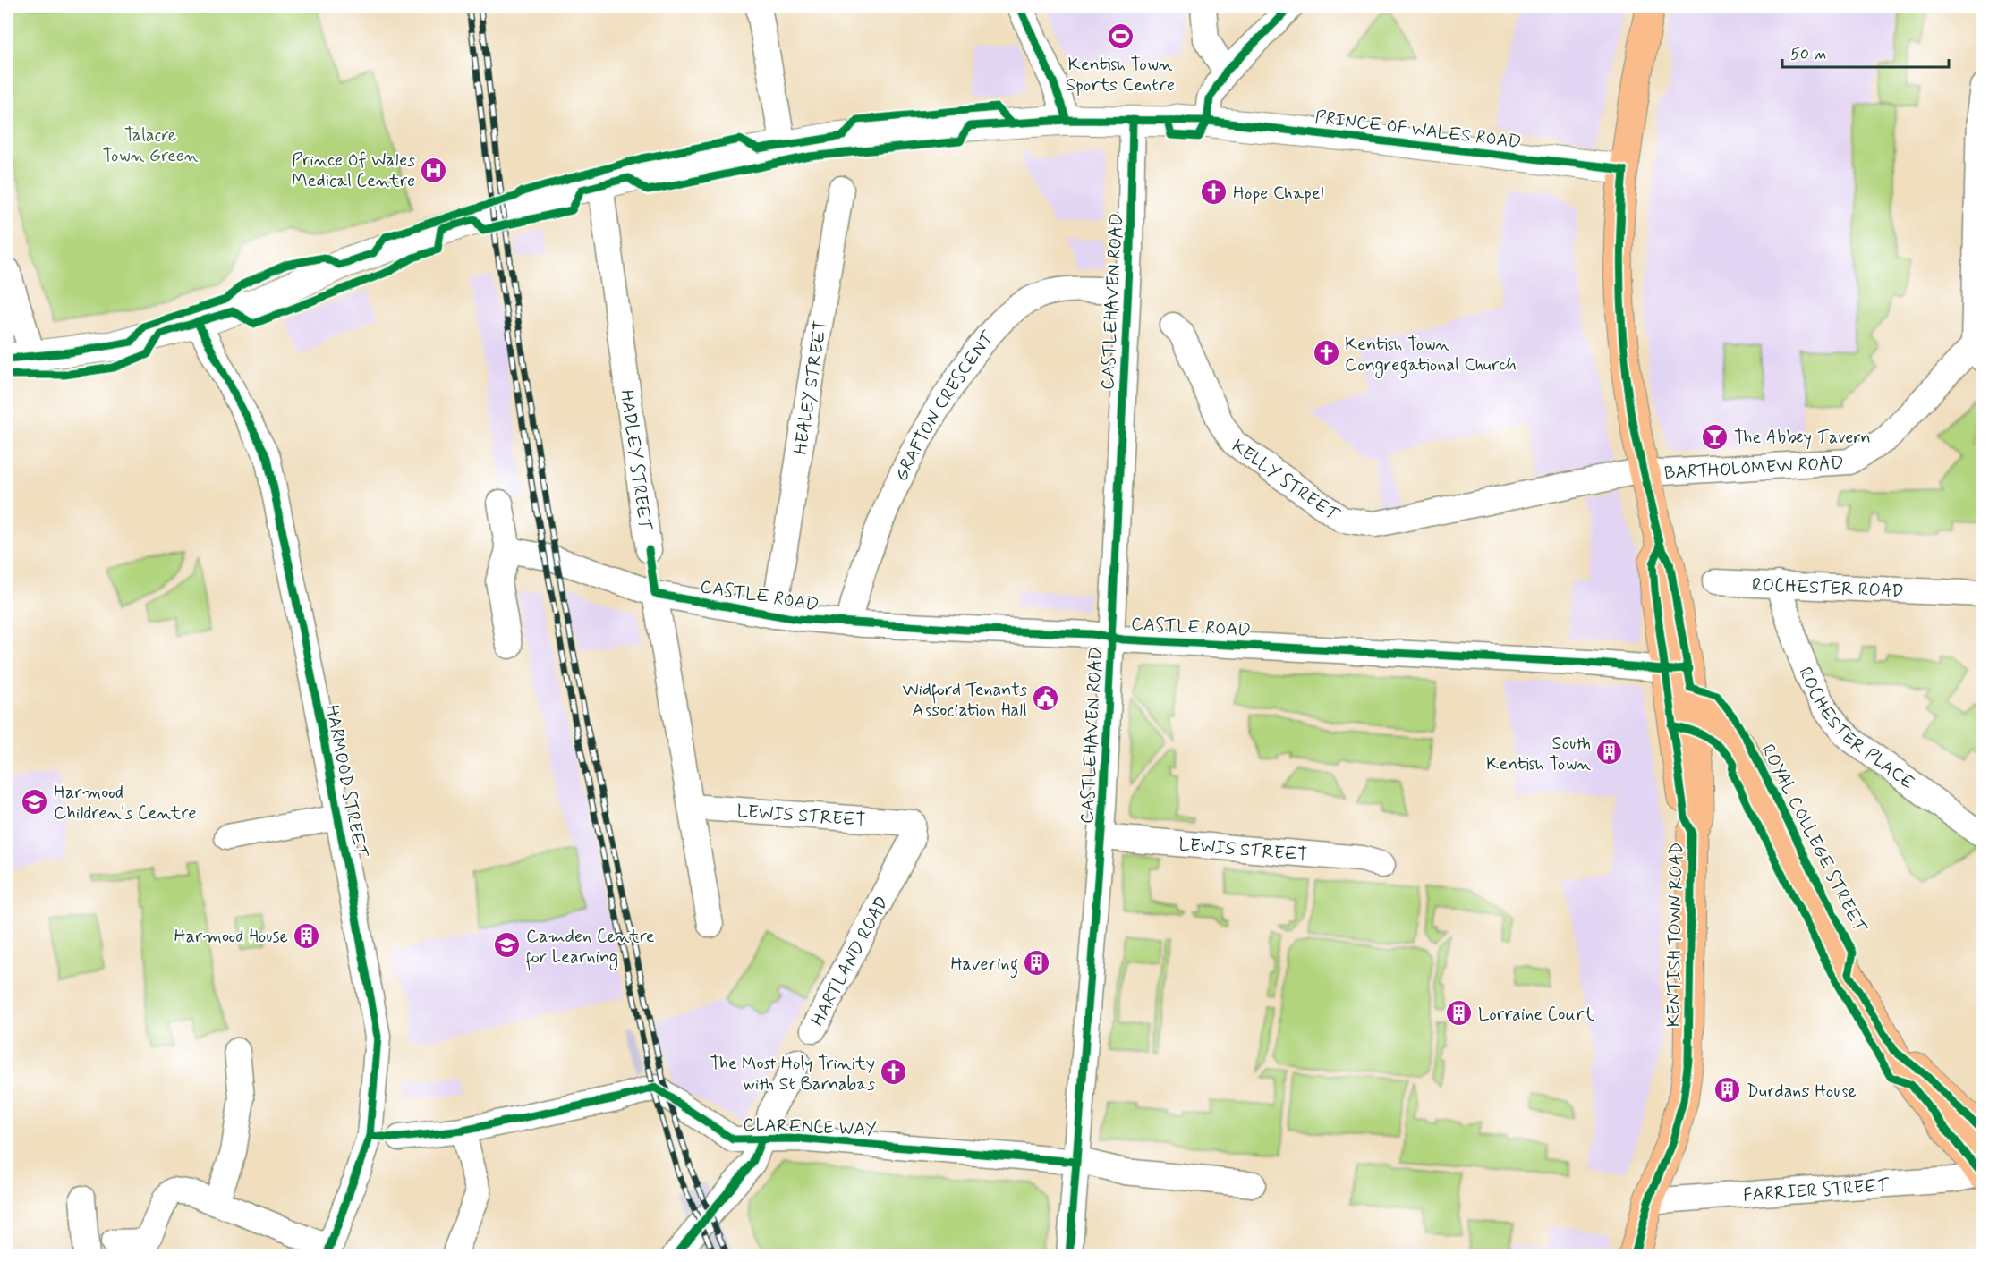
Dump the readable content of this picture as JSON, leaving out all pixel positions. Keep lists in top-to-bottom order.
{
  "streets": {
    "main road": ["ROYAL COLLEGE STREET", "KENTISH TOWN ROAD"],
    "street": [
      "PRINCE OF WALES ROAD",
      "CASTLEHAVEN ROAD",
      "HEALEY STREET",
      "GRAFTON CRESCENT",
      "HADLEY STREET",
      "BARTHOLOMEW ROAD",
      "KELLY STREET",
      "ROCHESTER ROAD",
      "CASTLE ROAD",
      "ROCHESTER PLACE",
      "HARMOOD STREET",
      "LEWIS STREET",
      "HARTLAND ROAD",
      "CLARENCE WAY",
      "FARRIER STREET"
    ]
  },
  "crossings": [
    ["PRINCE OF WALES ROAD", "CASTLEHAVEN ROAD"],
    ["PRINCE OF WALES ROAD", "HADLEY STREET"],
    ["PRINCE OF WALES ROAD", "HARMOOD STREET"],
    ["PRINCE OF WALES ROAD", "KENTISH TOWN ROAD"],
    ["CASTLEHAVEN ROAD", "GRAFTON CRESCENT"],
    ["CASTLEHAVEN ROAD", "CASTLE ROAD"],
    ["CASTLEHAVEN ROAD", "LEWIS STREET"],
    ["CASTLEHAVEN ROAD", "CLARENCE WAY"],
    ["HEALEY STREET", "CASTLE ROAD"],
    ["GRAFTON CRESCENT", "CASTLE ROAD"],
    ["BARTHOLOMEW ROAD", "KELLY STREET"],
    ["BARTHOLOMEW ROAD", "KENTISH TOWN ROAD"],
    ["KELLY STREET", "KENTISH TOWN ROAD"],
    ["ROCHESTER ROAD", "ROCHESTER PLACE"],
    ["CASTLE ROAD", "KENTISH TOWN ROAD"],
    ["LEWIS STREET", "HARTLAND ROAD"],
    ["ROYAL COLLEGE STREET", "KENTISH TOWN ROAD"],
    ["ROYAL COLLEGE STREET", "FARRIER STREET"],
    ["KENTISH TOWN ROAD", "FARRIER STREET"]
  ],
  "parks": ["Talacre Town Green"],
  "places": {
    "sports": ["Kentish Town Sports Centre"],
    "hospital": ["Prince Of Wales Medical Centre"],
    "church": ["Hope Chapel", "Kentish Town Congregational Church", "The Most Holy Trinity with St Barnabas"],
    "bar": ["The Abbey Tavern"],
    "public building": ["Widford Tenants Association Hall"],
    "building": [
      "South Kentish Town",
      "Harmood House",
      "Havering",
      "Lorraine Court",
      "Durdans House"
    ],
    "school or university": ["Harmood Children's Centre", "Camden Centre for Learning"]
  },
  "scale_bar": "50 m"
}
